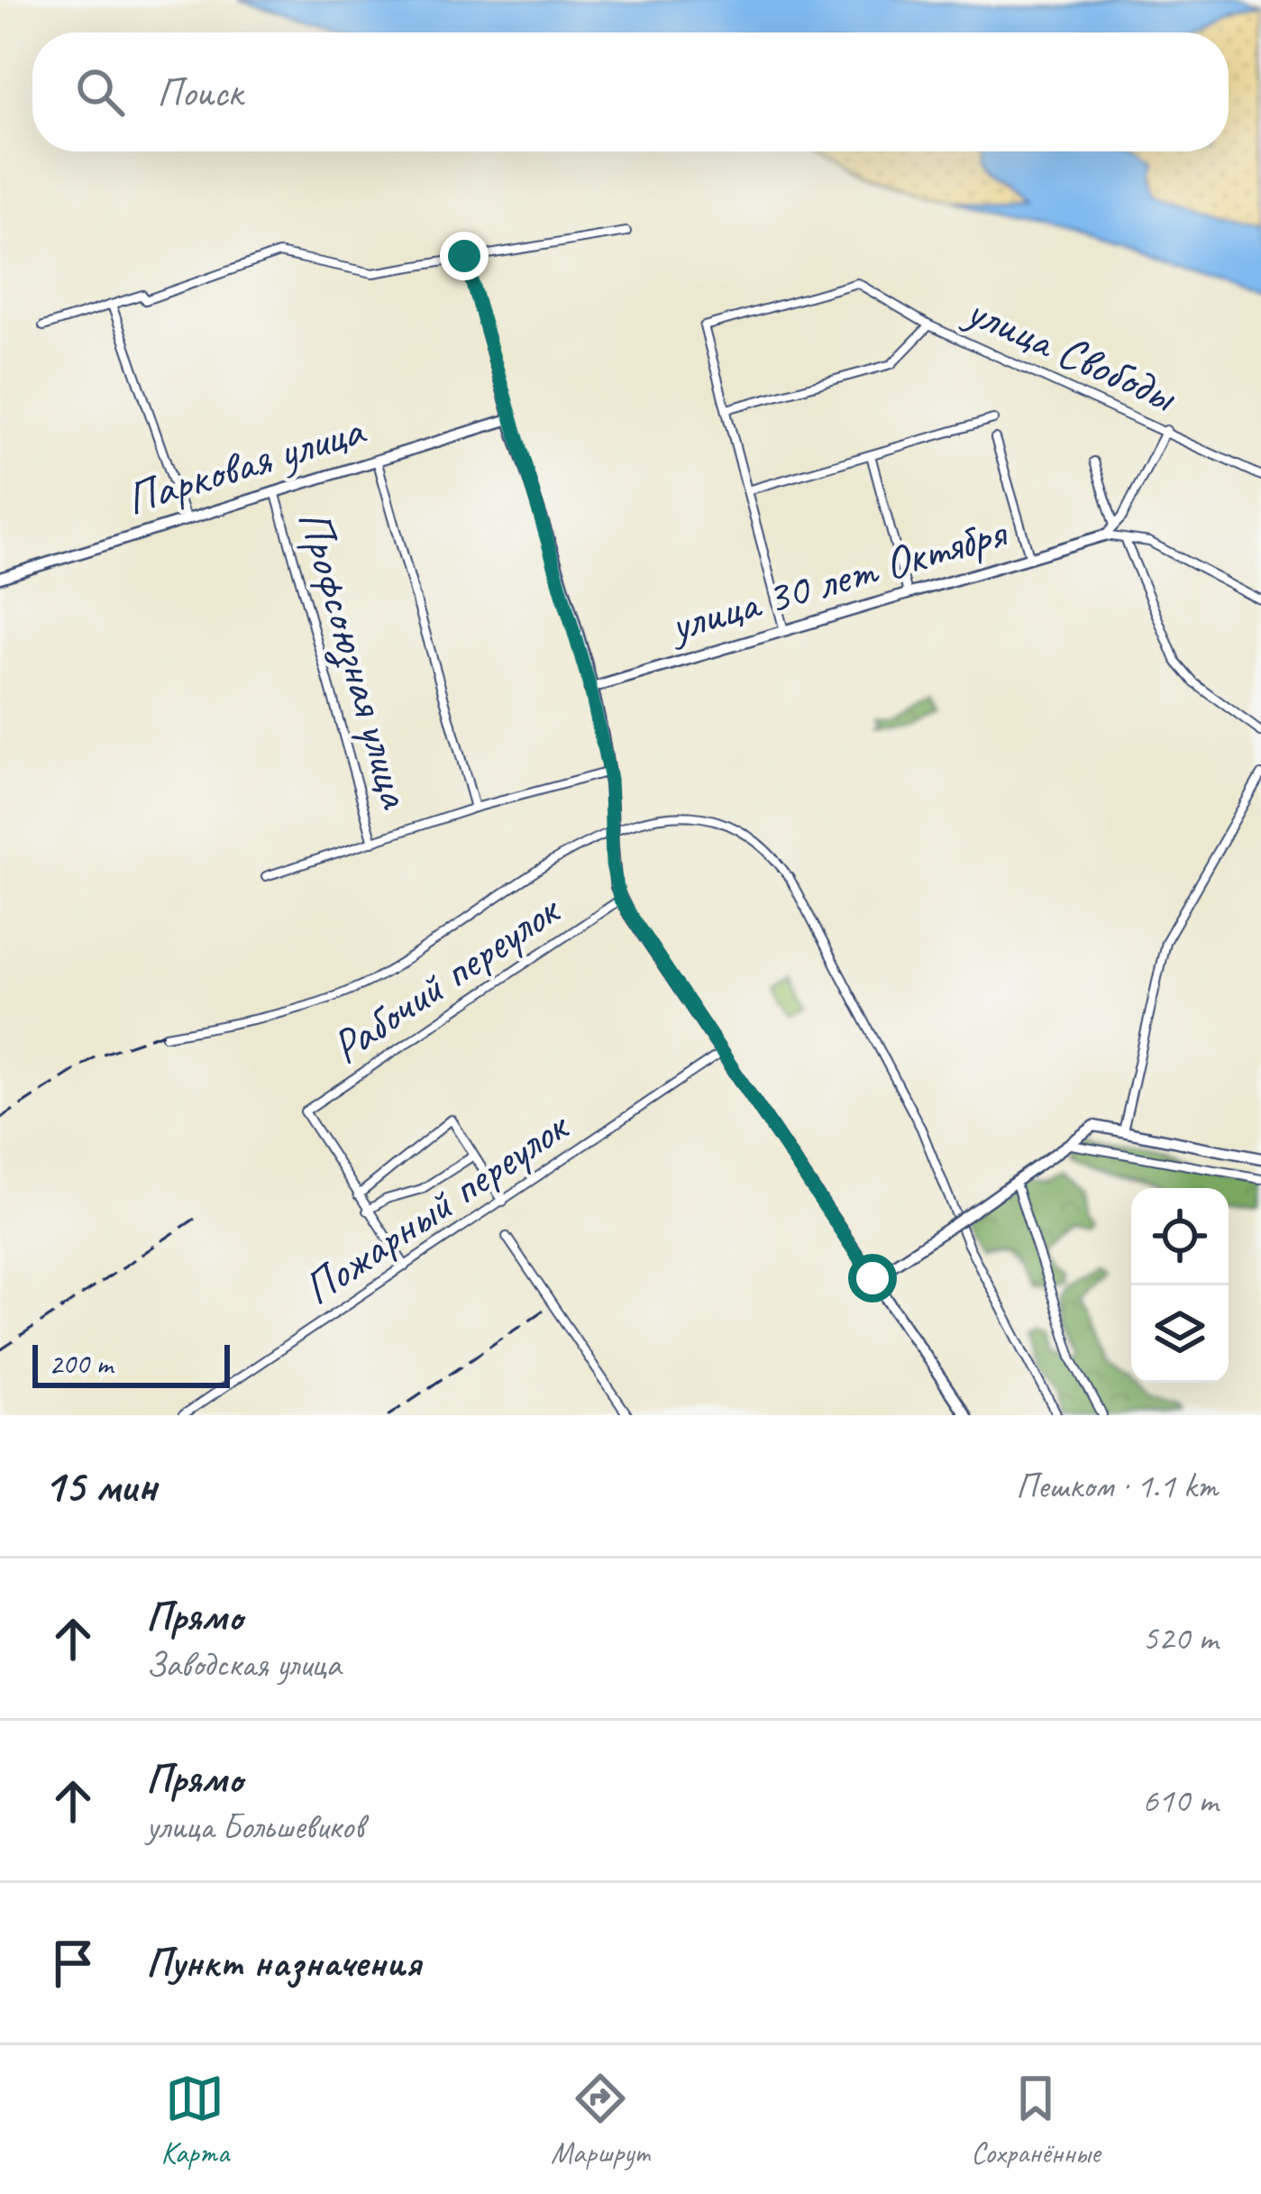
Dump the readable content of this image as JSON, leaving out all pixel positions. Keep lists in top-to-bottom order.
{
  "streets": {
    "street": [
      "улица Свободы",
      "Парковая улица",
      "улица 30 лет Октября",
      "Профсоюзная улица",
      "Рабочий переулок",
      "Пожарный переулок"
    ]
  },
  "crossings": [
    ["Парковая улица", "Профсоюзная улица"]
  ],
  "scale_bar": "200 m",
  "page": {
    "search": "Поиск",
    "scale": "200 m",
    "heading": ["15 мин", "Пешком · 1.1 km"],
    "list": [
      ["Прямо", "Заводская улица", "520 m"],
      ["Прямо", "улица Большевиков", "610 m"],
      "Пункт назначения"
    ],
    "nav": ["Карта", "Маршрут", "Сохранённые"]
  }
}
